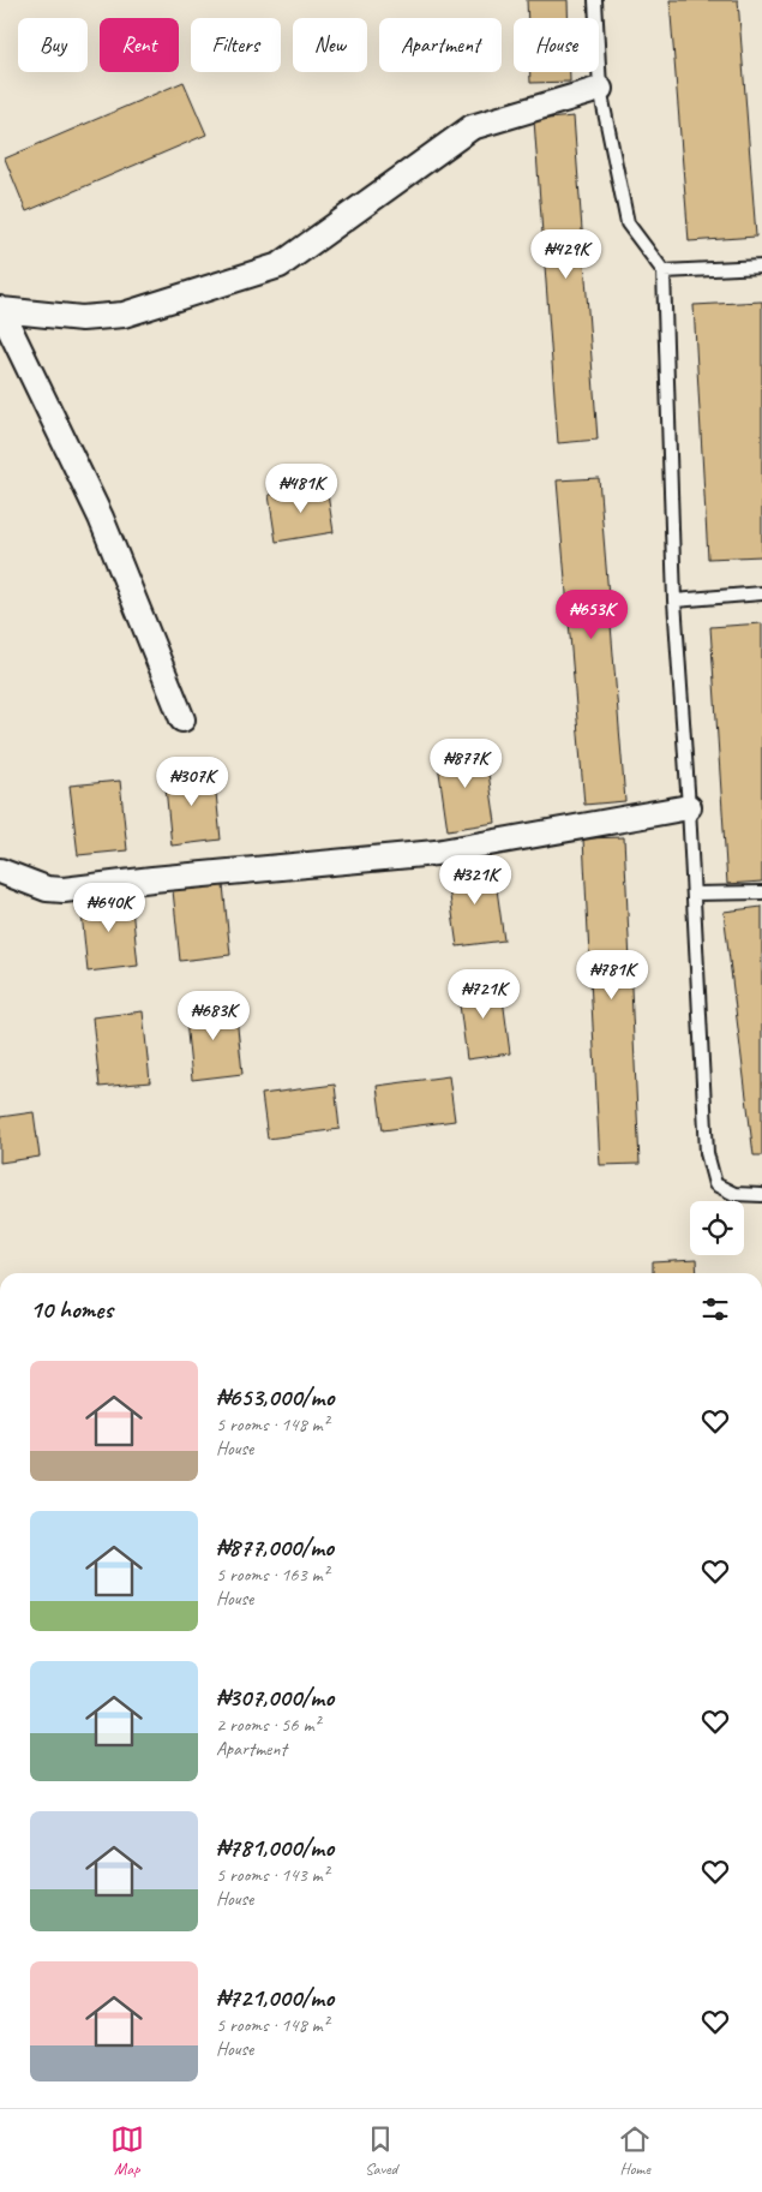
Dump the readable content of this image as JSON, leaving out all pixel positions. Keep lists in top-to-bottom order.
{
  "page": {
    "chip": [
      "Buy",
      "Rent",
      "Filters",
      "New",
      "Apartment",
      "House"
    ],
    "price": [
      "₦429K",
      "₦481K",
      "₦653K",
      "₦877K",
      "₦307K",
      "₦321K",
      "₦640K",
      "₦781K",
      "₦721K",
      "₦683K"
    ],
    "heading": "10 homes",
    "list": [
      {
        "name": "₦653,000/mo",
        "note": "5 rooms · 148 m² · House"
      },
      {
        "name": "₦877,000/mo",
        "note": "5 rooms · 163 m² · House"
      },
      {
        "name": "₦307,000/mo",
        "note": "2 rooms · 56 m² · Apartment"
      },
      {
        "name": "₦781,000/mo",
        "note": "5 rooms · 143 m² · House"
      },
      {
        "name": "₦721,000/mo",
        "note": "5 rooms · 148 m² · House"
      }
    ],
    "tabs": ["Map", "Saved", "Home"]
  }
}
